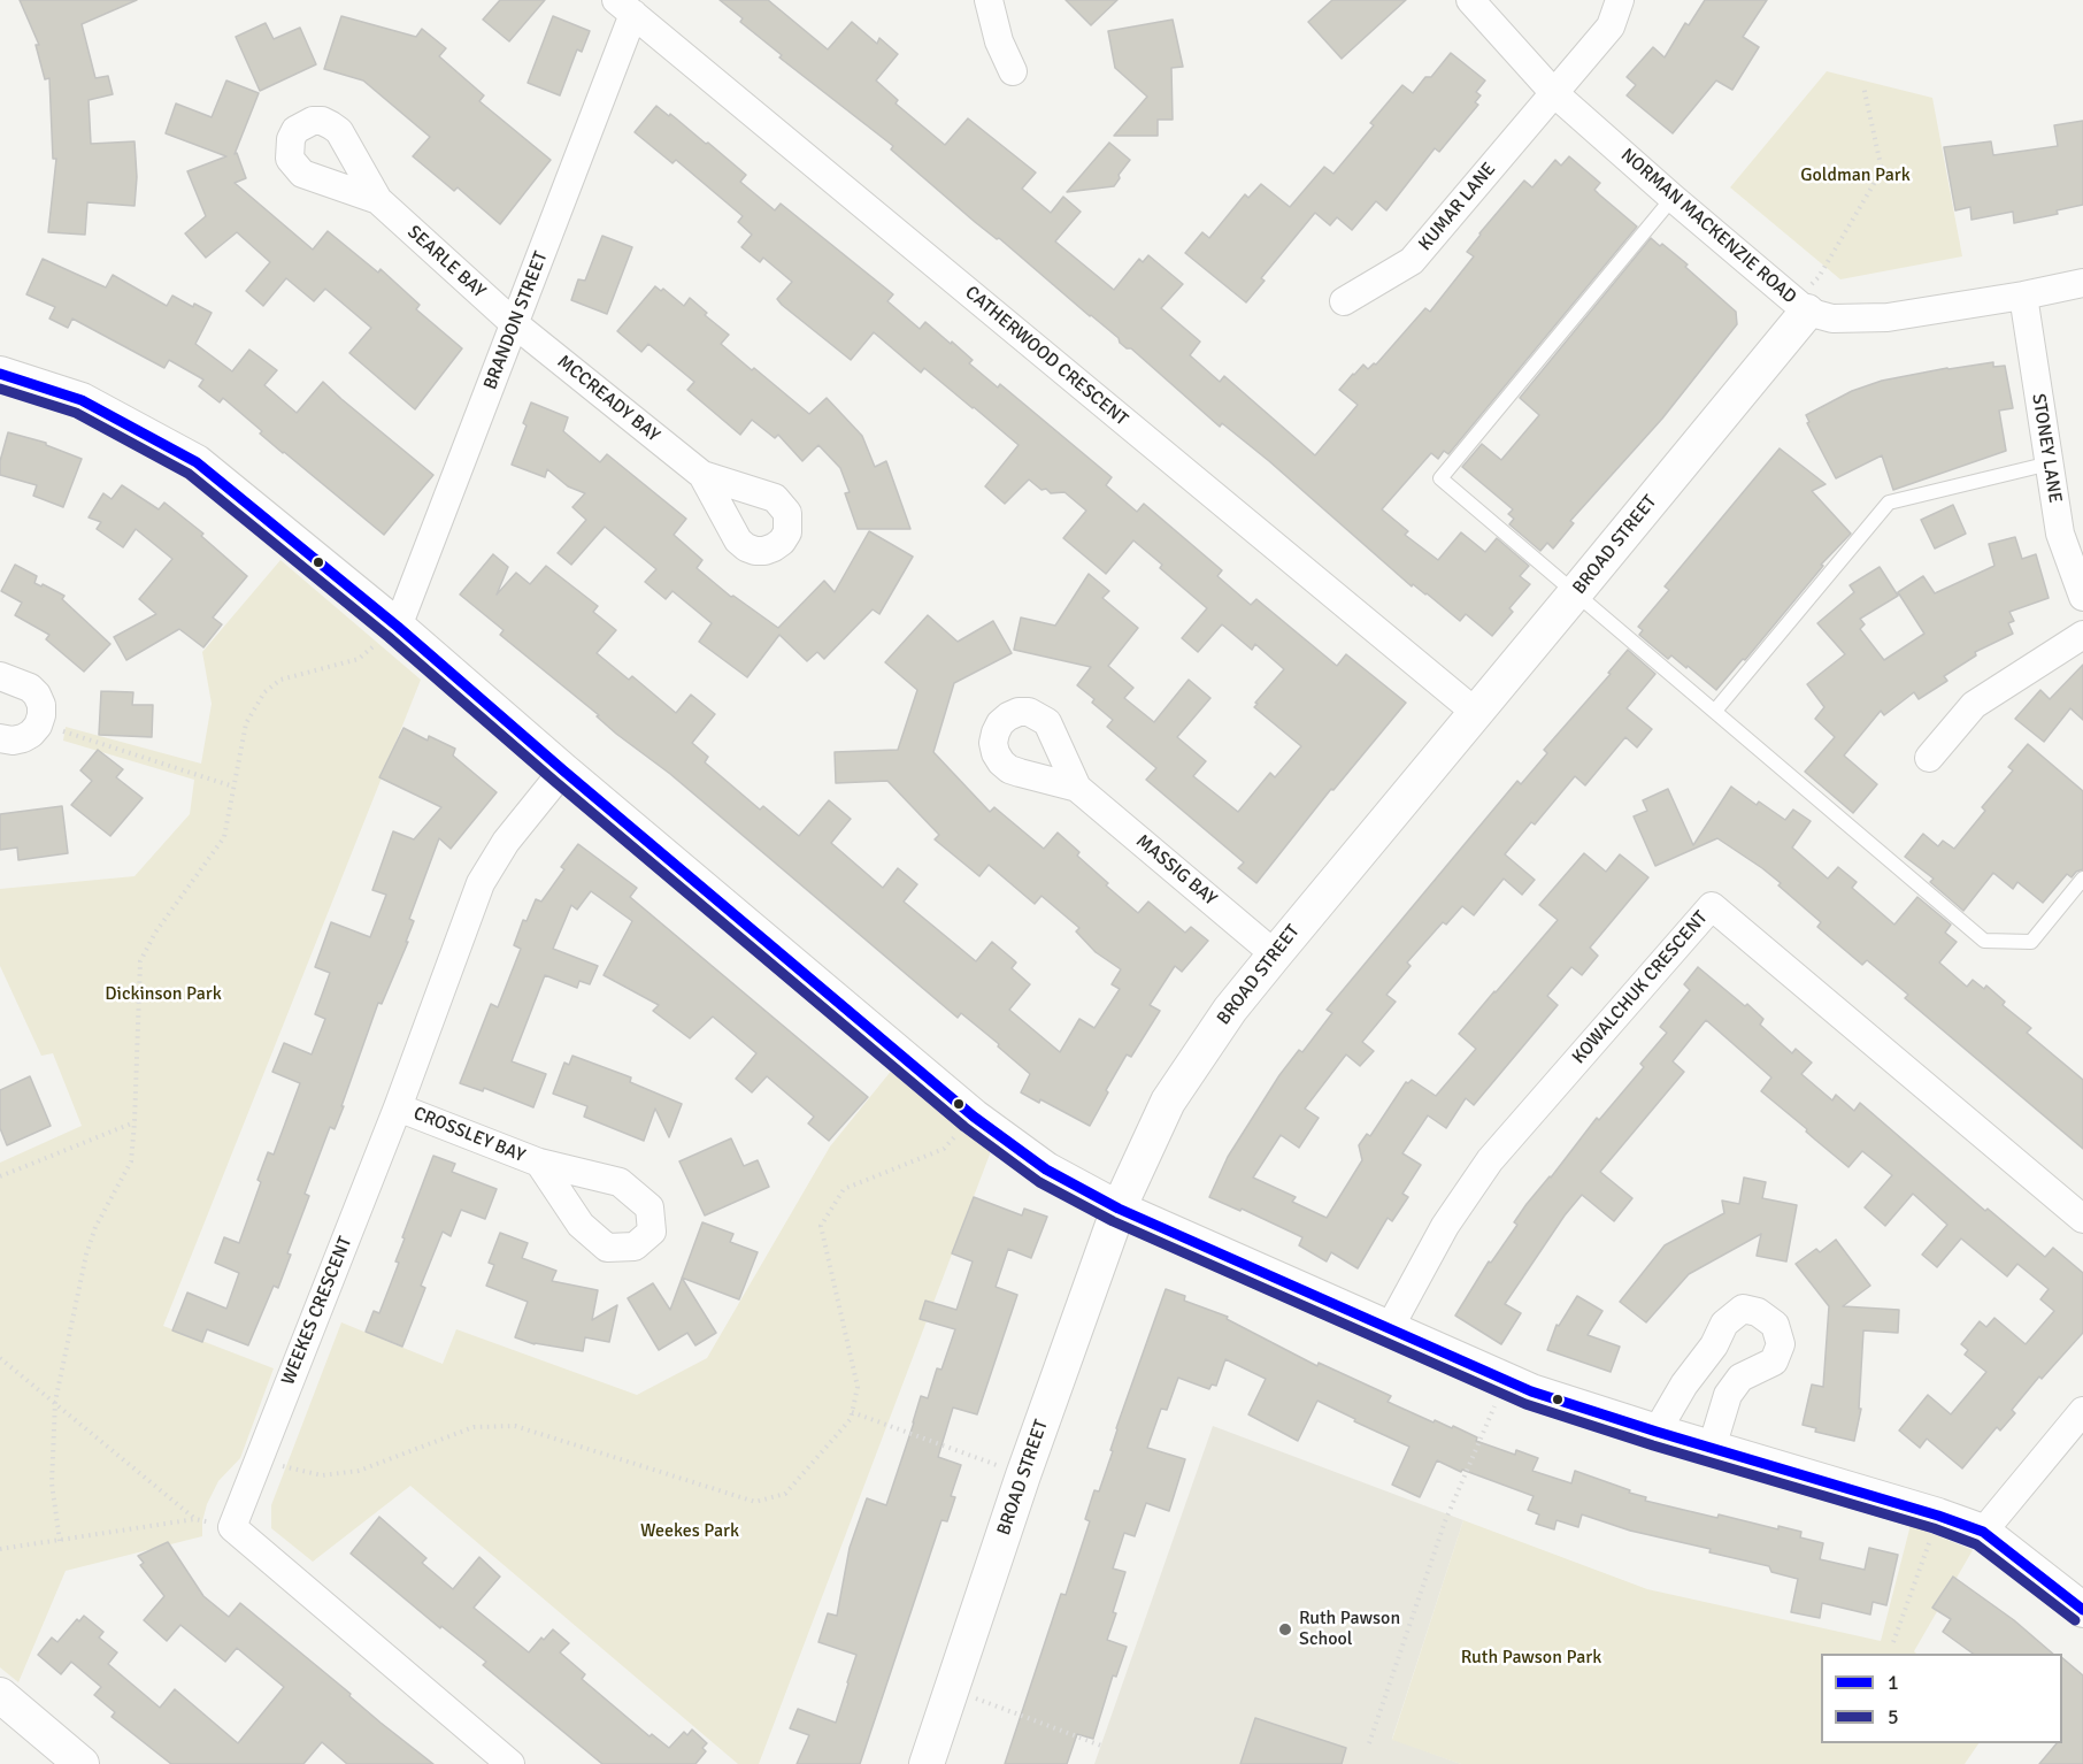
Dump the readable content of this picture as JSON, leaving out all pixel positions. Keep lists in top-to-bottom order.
{
  "streets": {
    "street": [
      "KUMAR LANE",
      "NORMAN MACKENZIE ROAD",
      "SEARLE BAY",
      "BRANDON STREET",
      "CATHERWOOD CRESCENT",
      "MCCREADY BAY",
      "STONEY LANE",
      "BROAD STREET",
      "MASSIG BAY",
      "KOWALCHUK CRESCENT",
      "CROSSLEY BAY",
      "WEEKES CRESCENT"
    ]
  },
  "crossings": [
    ["KUMAR LANE", "NORMAN MACKENZIE ROAD"],
    ["NORMAN MACKENZIE ROAD", "STONEY LANE"],
    ["NORMAN MACKENZIE ROAD", "BROAD STREET"],
    ["SEARLE BAY", "BRANDON STREET"],
    ["SEARLE BAY", "MCCREADY BAY"],
    ["BRANDON STREET", "CATHERWOOD CRESCENT"],
    ["BRANDON STREET", "MCCREADY BAY"],
    ["CATHERWOOD CRESCENT", "BROAD STREET"],
    ["BROAD STREET", "MASSIG BAY"],
    ["CROSSLEY BAY", "WEEKES CRESCENT"]
  ],
  "parks": [
    "Goldman Park",
    "Dickinson Park",
    "Weekes Park",
    "Ruth Pawson Park"
  ],
  "places": ["Ruth Pawson School"],
  "lines": ["transit line 1", "transit line 5"],
  "legend": ["1", "5"]
}
